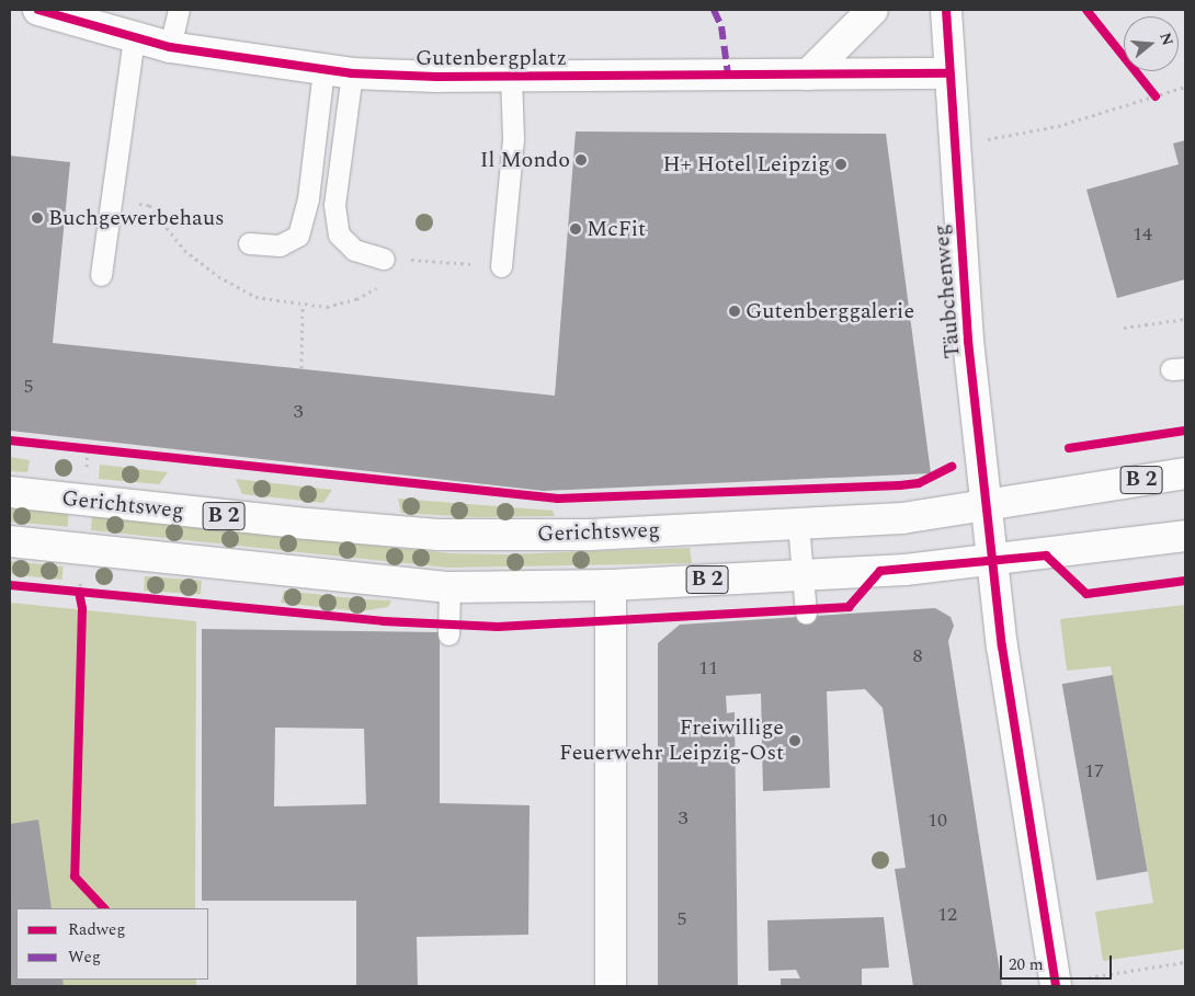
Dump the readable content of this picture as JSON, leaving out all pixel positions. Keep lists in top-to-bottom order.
{
  "streets": {
    "street": [
      "Gutenbergplatz",
      "Täubchenweg",
      "B 2",
      "Gerichtsweg"
    ]
  },
  "crossings": [
    ["Gutenbergplatz", "Täubchenweg"],
    ["Täubchenweg", "B 2"],
    ["Täubchenweg", "Gerichtsweg"]
  ],
  "places": [
    "Il Mondo",
    "H+ Hotel Leipzig",
    "Buchgewerbehaus",
    "McFit",
    "Gutenberggalerie",
    "Freiwillige Feuerwehr Leipzig-Ost"
  ],
  "house_numbers": [
    "14",
    "5",
    "3",
    "8",
    "11",
    "17",
    "3",
    "10",
    "12",
    "5"
  ],
  "legend": ["Radweg", "Weg"],
  "scale_bar": "20 m",
  "north": "right"
}
